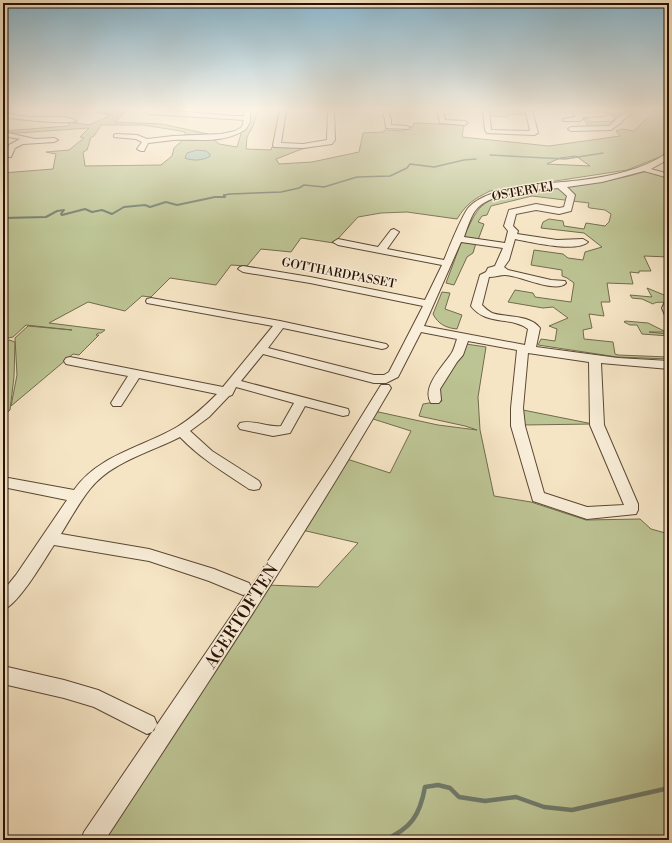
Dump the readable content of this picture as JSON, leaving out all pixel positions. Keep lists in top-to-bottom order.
{
  "streets": {
    "street": ["ØSTERVEJ", "GOTTHARDPASSET", "AGERTOFTEN"]
  },
  "crossings": [
    ["ØSTERVEJ", "GOTTHARDPASSET"],
    ["ØSTERVEJ", "AGERTOFTEN"]
  ]
}
